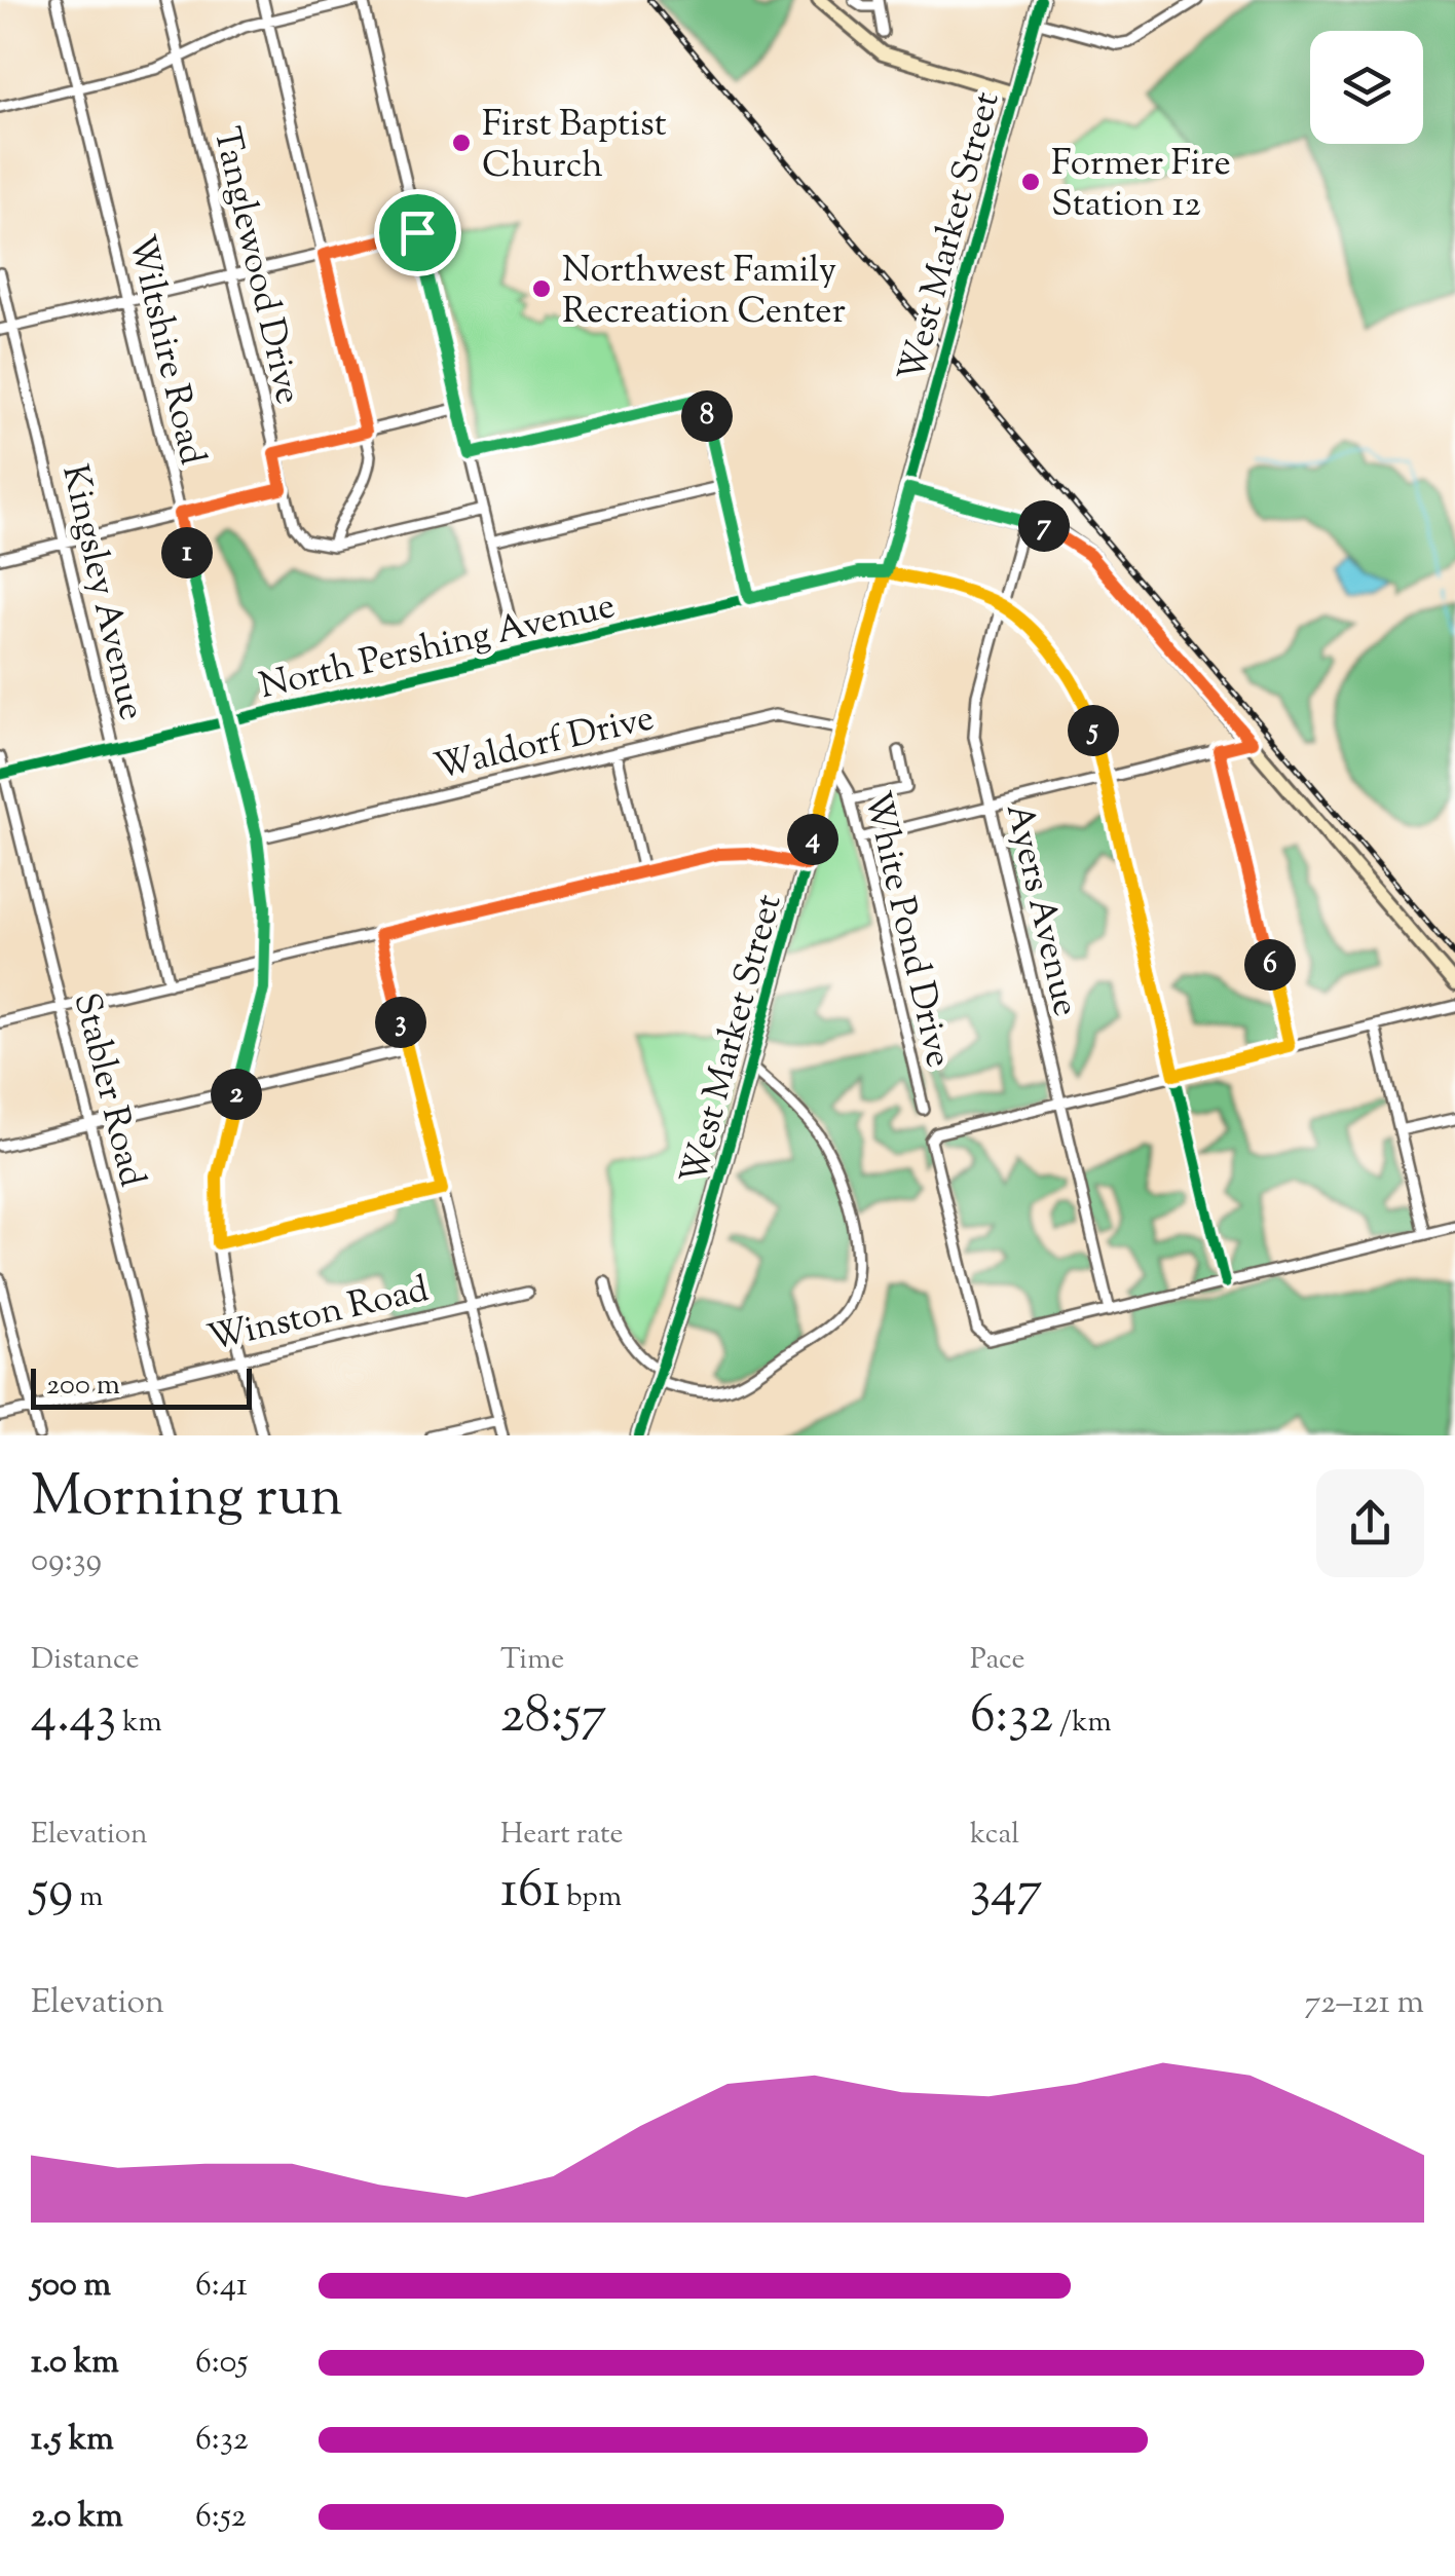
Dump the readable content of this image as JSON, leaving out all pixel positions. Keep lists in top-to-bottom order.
{
  "streets": {
    "main road": ["West Market Street"],
    "street": [
      "Tanglewood Drive",
      "Wiltshire Road",
      "Kingsley Avenue",
      "North Pershing Avenue",
      "Waldorf Drive",
      "Ayers Avenue",
      "White Pond Drive",
      "Stabler Road",
      "Winston Road"
    ]
  },
  "crossings": [
    ["West Market Street", "North Pershing Avenue"],
    ["West Market Street", "Waldorf Drive"],
    ["West Market Street", "White Pond Drive"],
    ["Wiltshire Road", "North Pershing Avenue"],
    ["Wiltshire Road", "Waldorf Drive"],
    ["Wiltshire Road", "Winston Road"],
    ["Kingsley Avenue", "North Pershing Avenue"],
    ["North Pershing Avenue", "Stabler Road"],
    ["Stabler Road", "Winston Road"]
  ],
  "places": ["First Baptist Church", "Former Fire Station 12", "Northwest Family Recreation Center"],
  "scale_bar": "200 m",
  "page": {
    "pins": [
      "8",
      "7",
      "1",
      "5",
      "4",
      "6",
      "3",
      "2"
    ],
    "scale": "200 m",
    "heading": ["Morning run", "09:39"],
    "stats": [
      ["Distance", "4.43 km"],
      ["Time", "28:57"],
      ["Pace", "6:32 /km"],
      ["Elevation", "59 m"],
      ["Heart rate", "161 bpm"],
      ["kcal", "347"]
    ],
    "chart": ["Elevation", "72–121 m"],
    "list": [
      {
        "name": "500 m",
        "note": "6:41"
      },
      {
        "name": "1.0 km",
        "note": "6:05"
      },
      {
        "name": "1.5 km",
        "note": "6:32"
      },
      {
        "name": "2.0 km",
        "note": "6:52"
      }
    ]
  }
}
